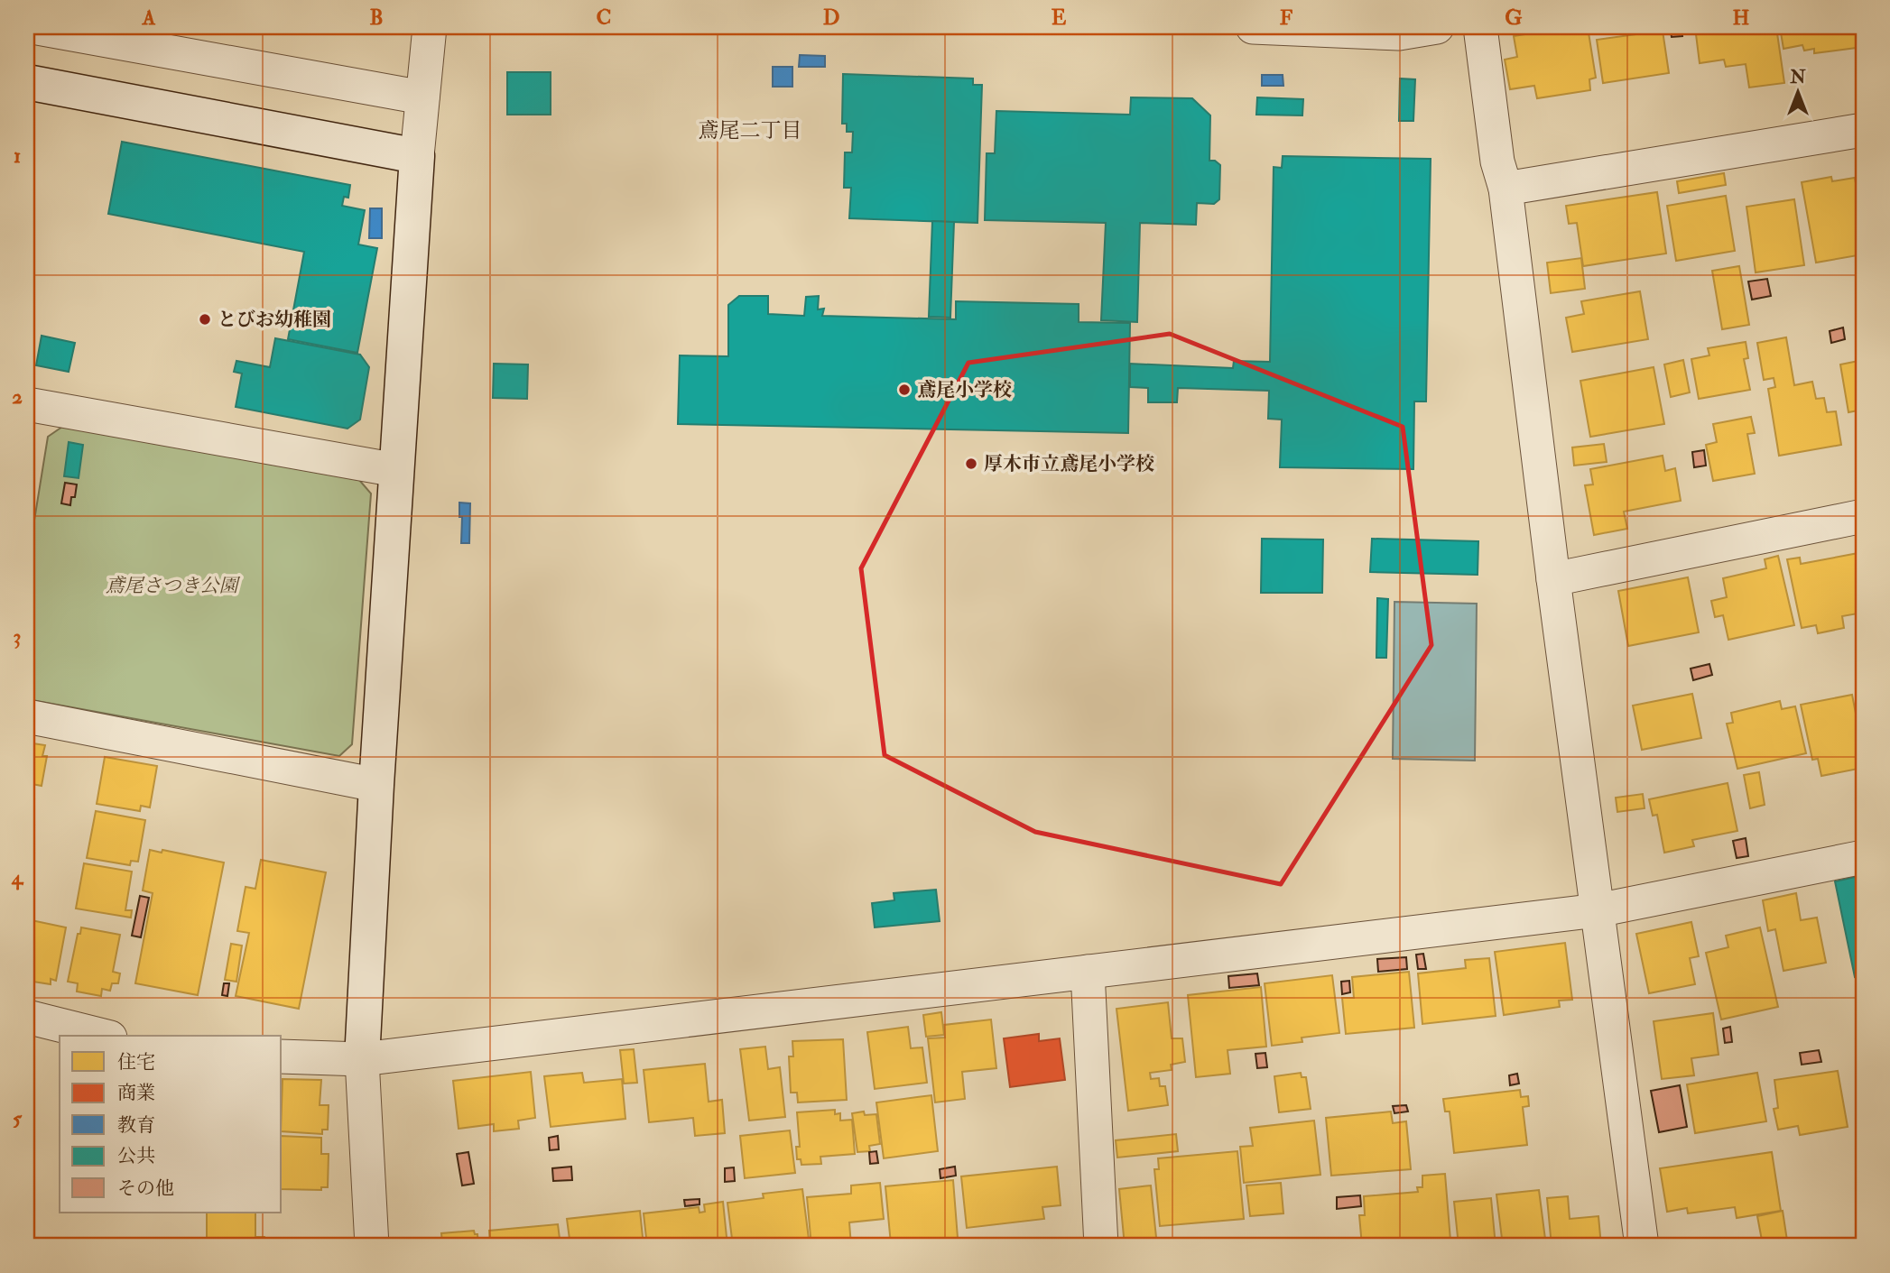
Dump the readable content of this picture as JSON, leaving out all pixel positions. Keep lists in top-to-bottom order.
{
  "districts": ["鳶尾二丁目"],
  "parks": ["鳶尾さつき公園"],
  "places": ["とびお幼稚園", "鳶尾小学校", "厚木市立鳶尾小学校"],
  "legend": [
    "住宅",
    "商業",
    "教育",
    "公共",
    "その他"
  ],
  "north": "top",
  "grid": {
    "columns": [
      "A",
      "B",
      "C",
      "D",
      "E",
      "F",
      "G",
      "H"
    ],
    "rows": [
      "1",
      "2",
      "3",
      "4",
      "5"
    ]
  }
}
